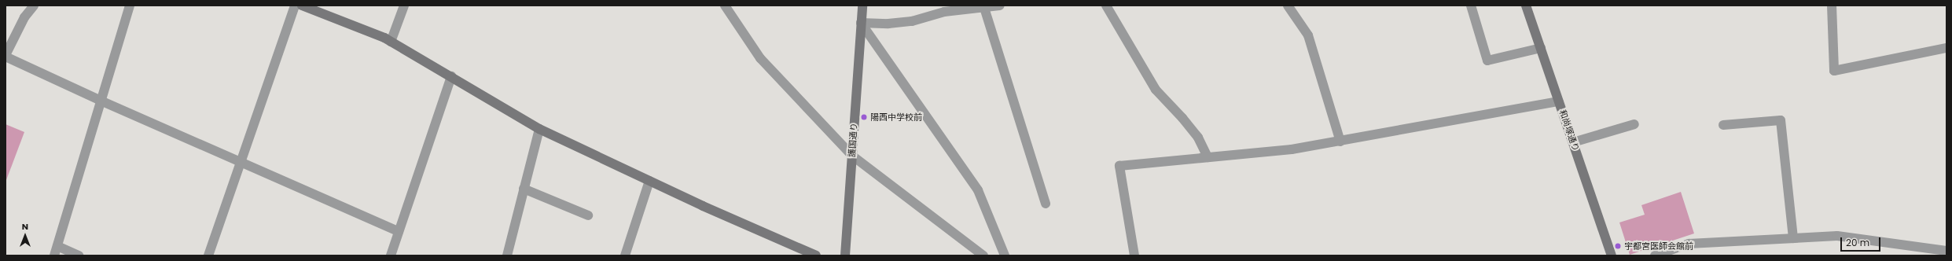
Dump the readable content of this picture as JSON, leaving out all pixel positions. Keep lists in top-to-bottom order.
{
  "streets": {
    "street": ["和尚塚通り", "護国通り"]
  },
  "places": ["陽西中学校前", "宇都宮医師会館前"],
  "scale_bar": "20 m",
  "north": "top"
}
